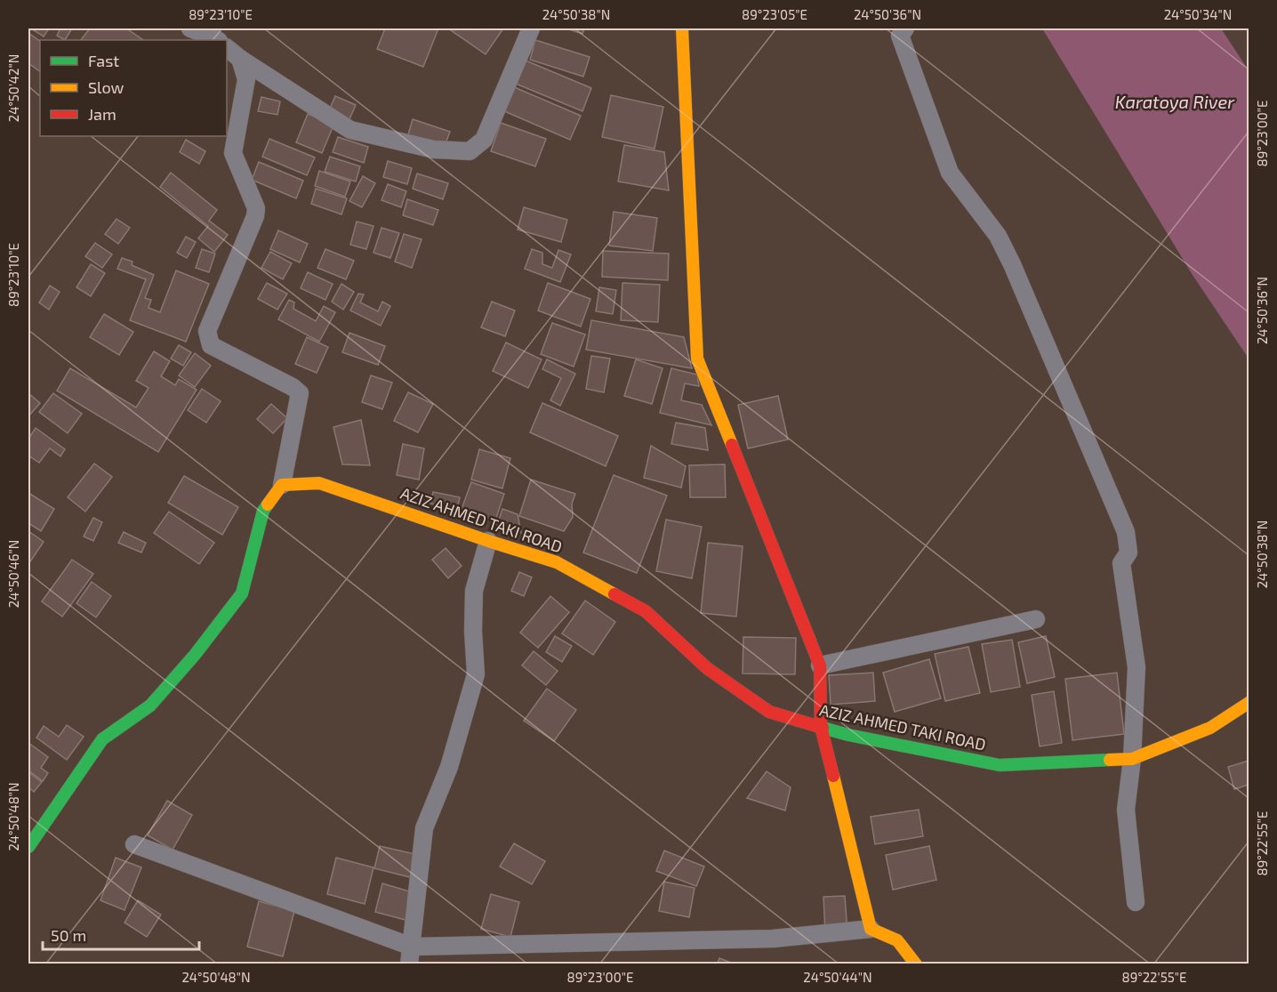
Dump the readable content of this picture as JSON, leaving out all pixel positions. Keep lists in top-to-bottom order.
{
  "streets": {
    "street": ["AZIZ AHMED TAKI ROAD"]
  },
  "water": ["Karatoya River"],
  "legend": ["Fast", "Slow", "Jam"],
  "scale_bar": "50 m",
  "coordinates": [
    "89°23'10\"E",
    "24°50'38\"N",
    "89°23'05\"E",
    "24°50'36\"N",
    "24°50'34\"N",
    "24°50'42\"N",
    "89°23'00\"E",
    "24°50'46\"N",
    "24°50'48\"N",
    "89°22'55\"E",
    "24°50'44\"N"
  ]
}
